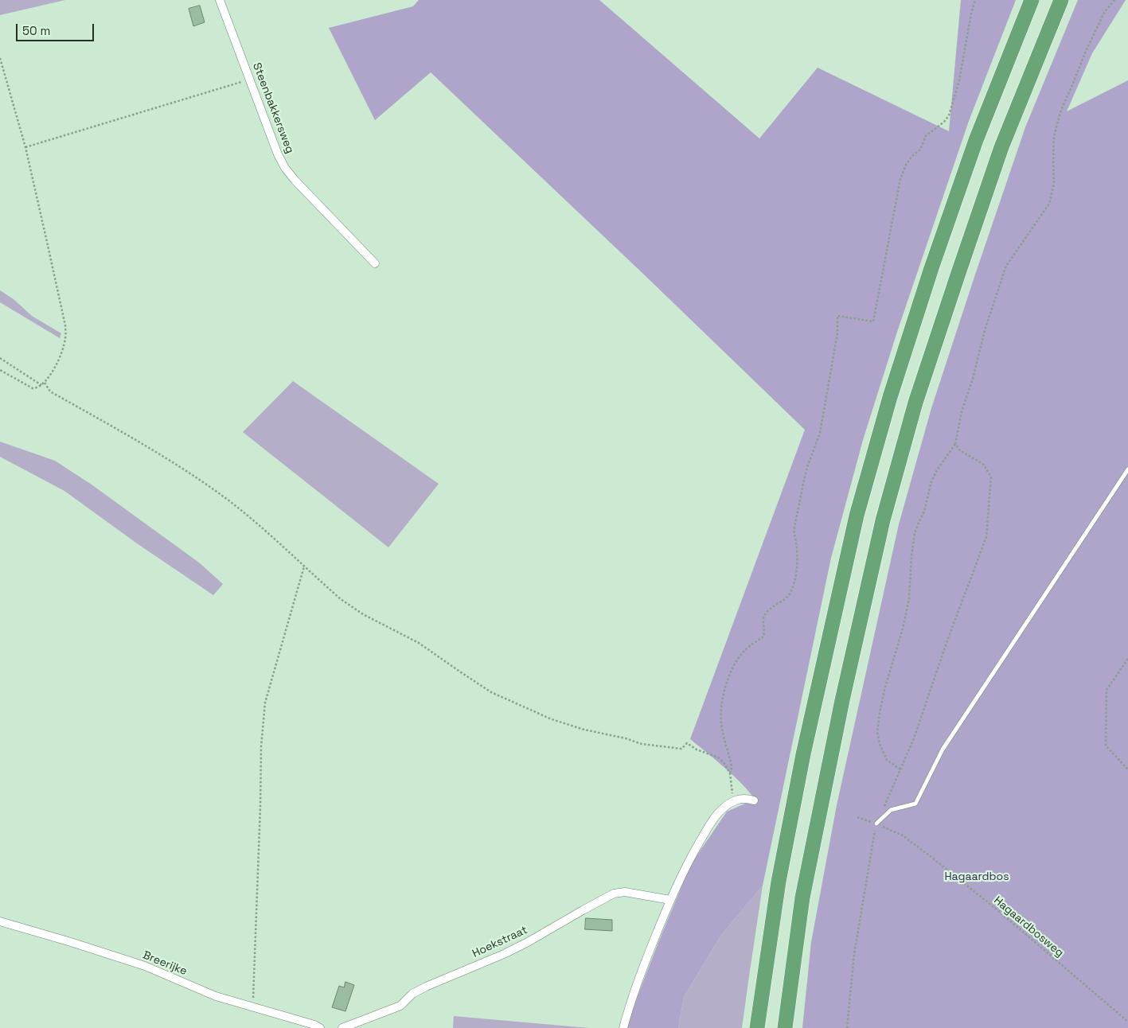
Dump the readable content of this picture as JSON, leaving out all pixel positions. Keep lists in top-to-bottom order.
{
  "streets": {
    "street": ["Steenbakkersweg", "Hoekstraat", "Breerijke"],
    "path": ["Hagaardbosweg"]
  },
  "parks": ["Hagaardbos"],
  "scale_bar": "50 m"
}
